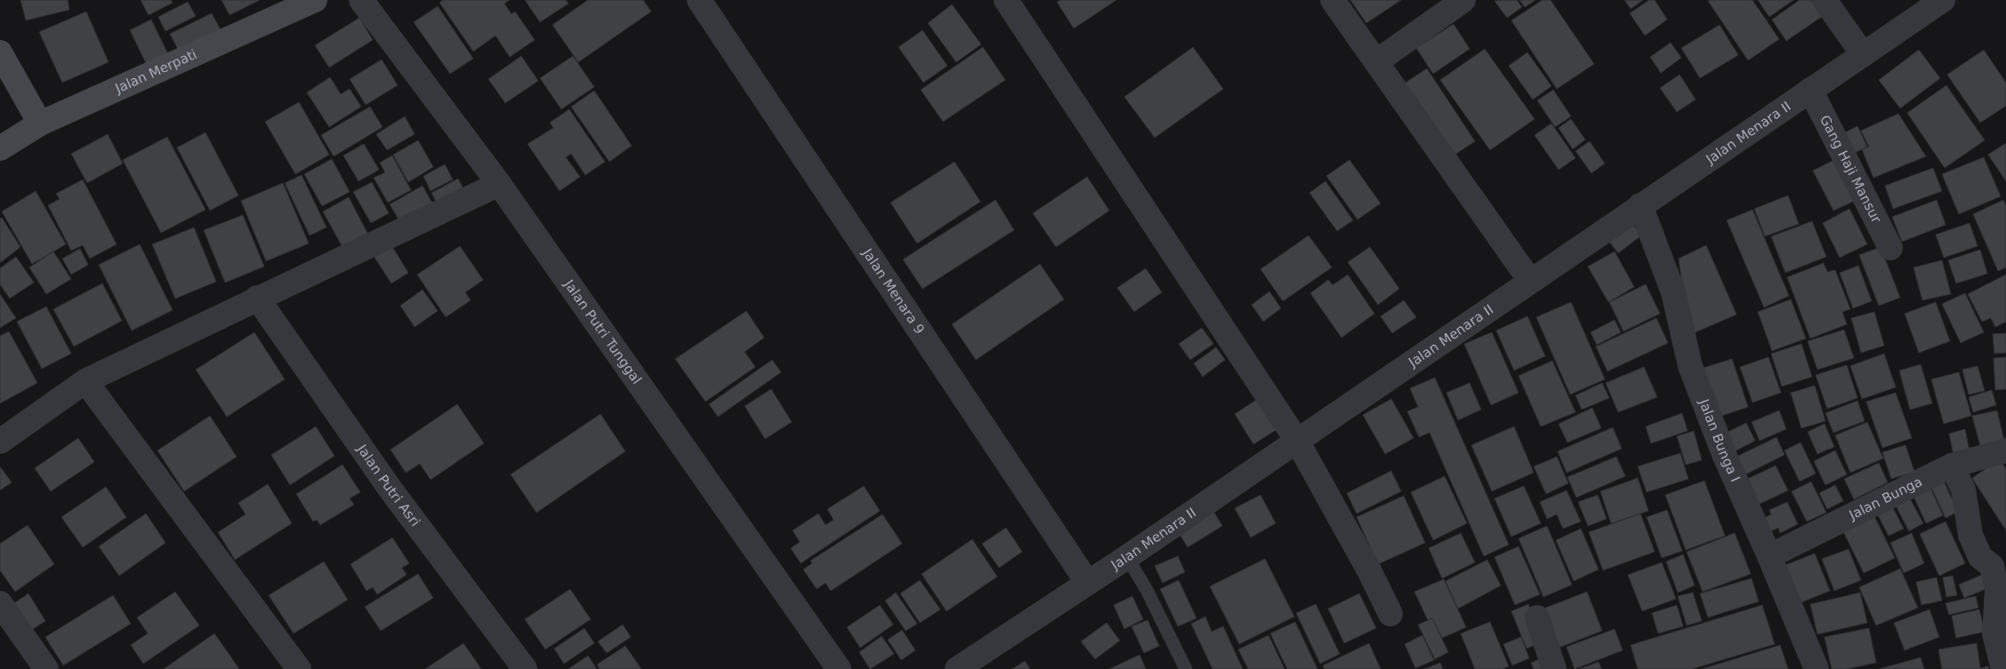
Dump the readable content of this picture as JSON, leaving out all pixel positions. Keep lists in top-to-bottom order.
{
  "streets": {
    "street": [
      "Jalan Merpati",
      "Jalan Menara II",
      "Gang Haji Mansur",
      "Jalan Menara 9",
      "Jalan Putri Tunggal",
      "Jalan Bunga I",
      "Jalan Putri Asri",
      "Jalan Bunga"
    ]
  },
  "crossings": [
    ["Jalan Menara II", "Gang Haji Mansur"],
    ["Jalan Menara II", "Jalan Menara 9"],
    ["Jalan Menara II", "Jalan Bunga I"],
    ["Jalan Bunga I", "Jalan Bunga"]
  ]
}
